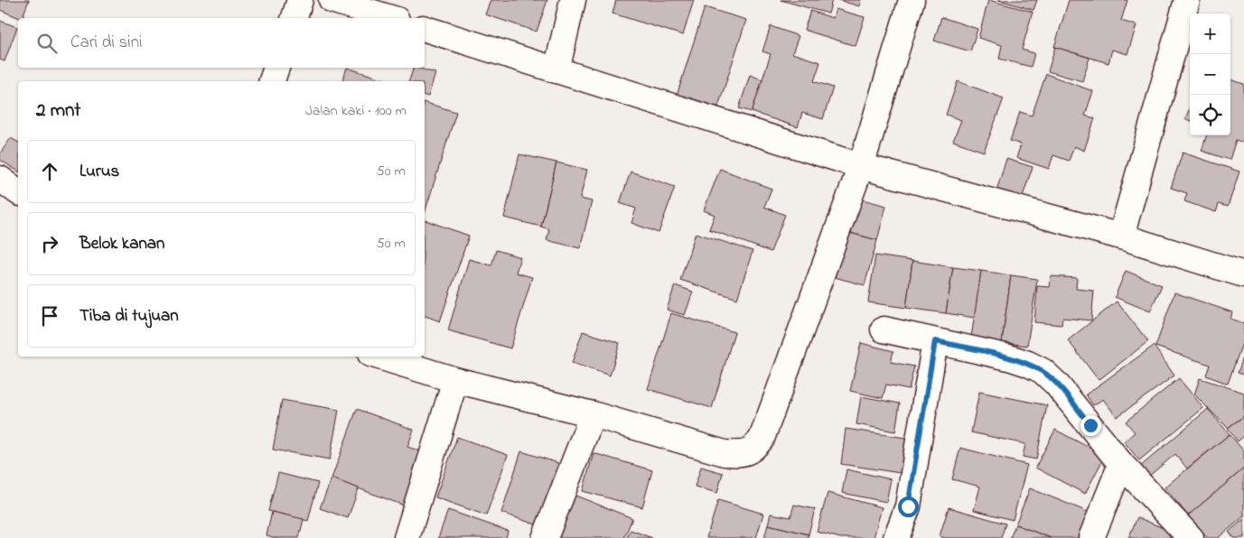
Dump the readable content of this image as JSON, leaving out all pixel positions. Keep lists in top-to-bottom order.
{
  "page": {
    "map_buttons": ["+", "−"],
    "search": "Cari di sini",
    "heading": ["2 mnt", "Jalan kaki · 100 m"],
    "list": [
      ["Lurus", "50 m"],
      ["Belok kanan", "50 m"],
      "Tiba di tujuan"
    ]
  }
}
